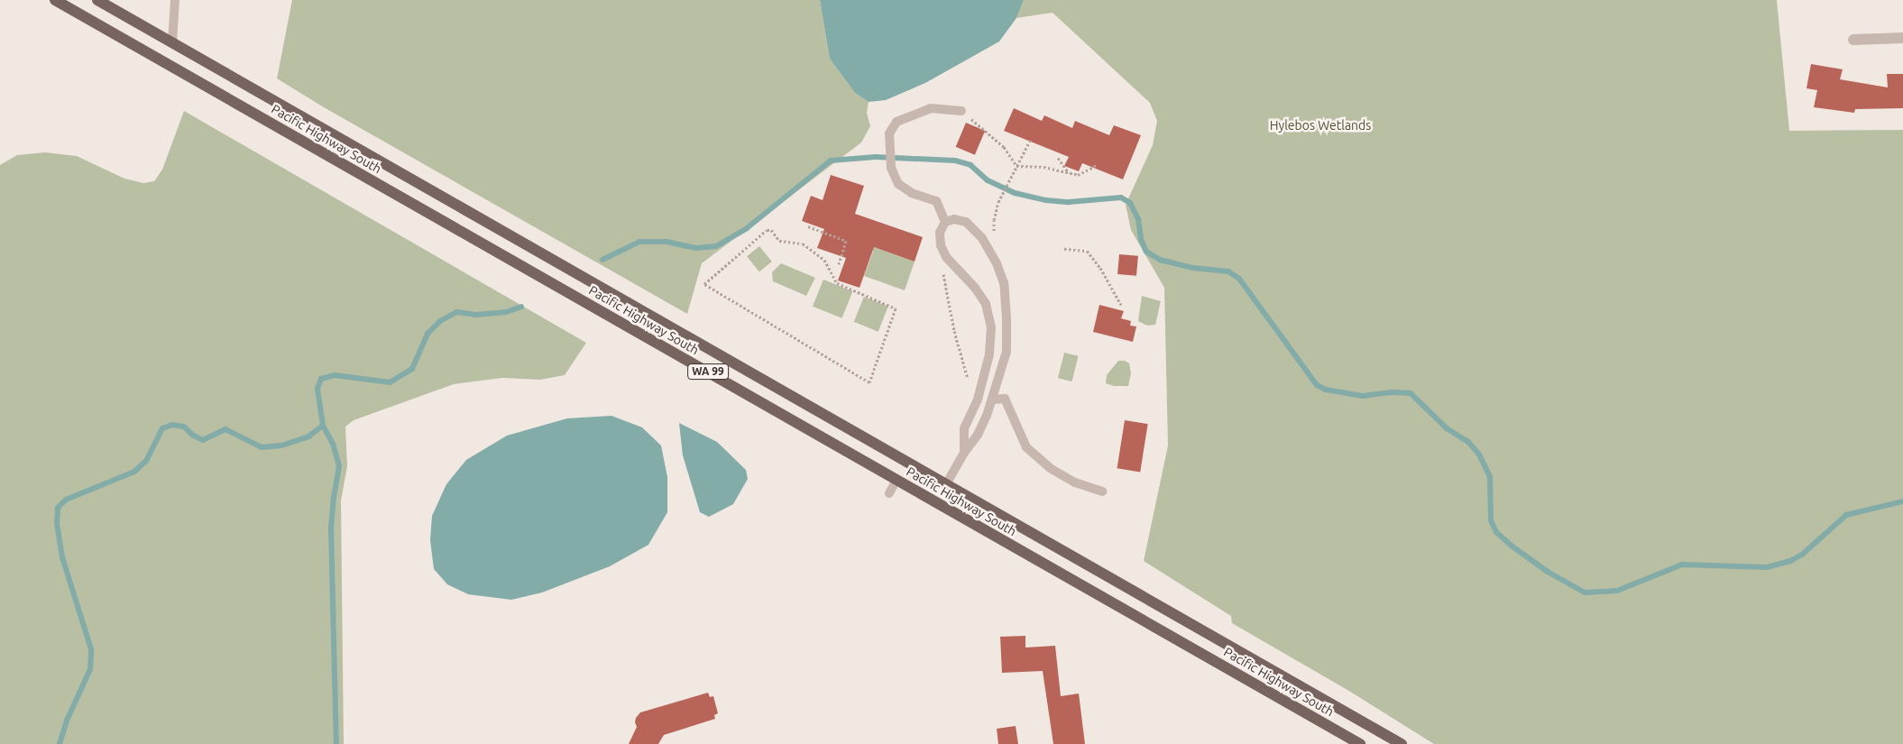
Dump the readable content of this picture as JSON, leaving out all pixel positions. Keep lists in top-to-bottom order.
{
  "streets": {
    "main road": ["Pacific Highway South", "WA 99"]
  },
  "parks": ["Hylebos Wetlands"]
}
